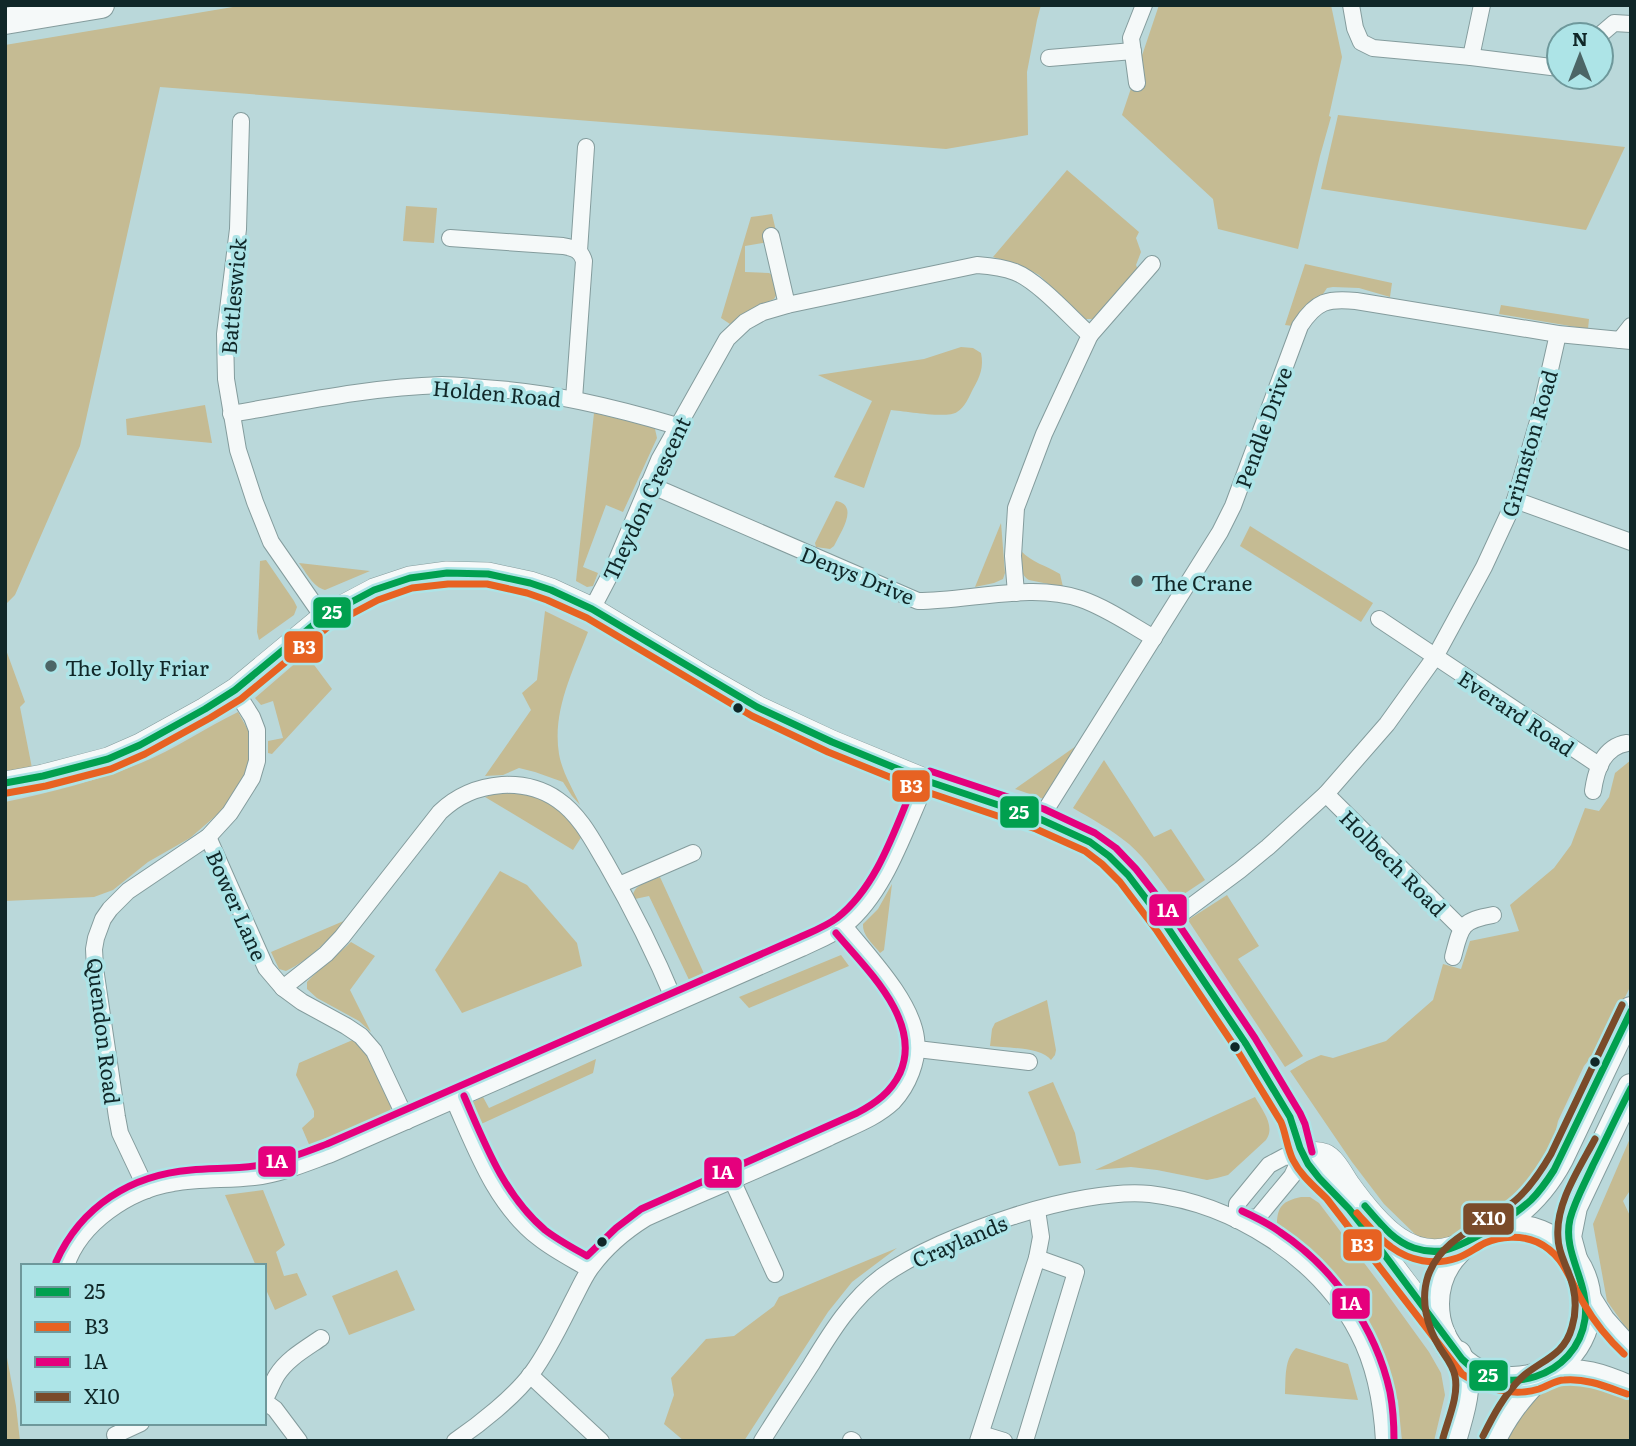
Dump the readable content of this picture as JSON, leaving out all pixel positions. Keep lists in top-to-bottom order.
{
  "streets": {
    "street": [
      "Battleswick",
      "Holden Road",
      "Pendle Drive",
      "Grimston Road",
      "Theydon Crescent",
      "Denys Drive",
      "Everard Road",
      "Holbech Road",
      "Bower Lane",
      "Quendon Road",
      "Craylands"
    ]
  },
  "crossings": [
    ["Battleswick", "Holden Road"],
    ["Holden Road", "Theydon Crescent"],
    ["Pendle Drive", "Grimston Road"],
    ["Pendle Drive", "Denys Drive"],
    ["Grimston Road", "Everard Road"],
    ["Grimston Road", "Holbech Road"],
    ["Theydon Crescent", "Denys Drive"],
    ["Bower Lane", "Quendon Road"]
  ],
  "places": ["The Crane", "The Jolly Friar"],
  "lines": [
    "transit line 25",
    "transit line B3",
    "transit line 1A",
    "transit line X10"
  ],
  "legend": [
    "25",
    "B3",
    "1A",
    "X10"
  ],
  "north": "top"
}
